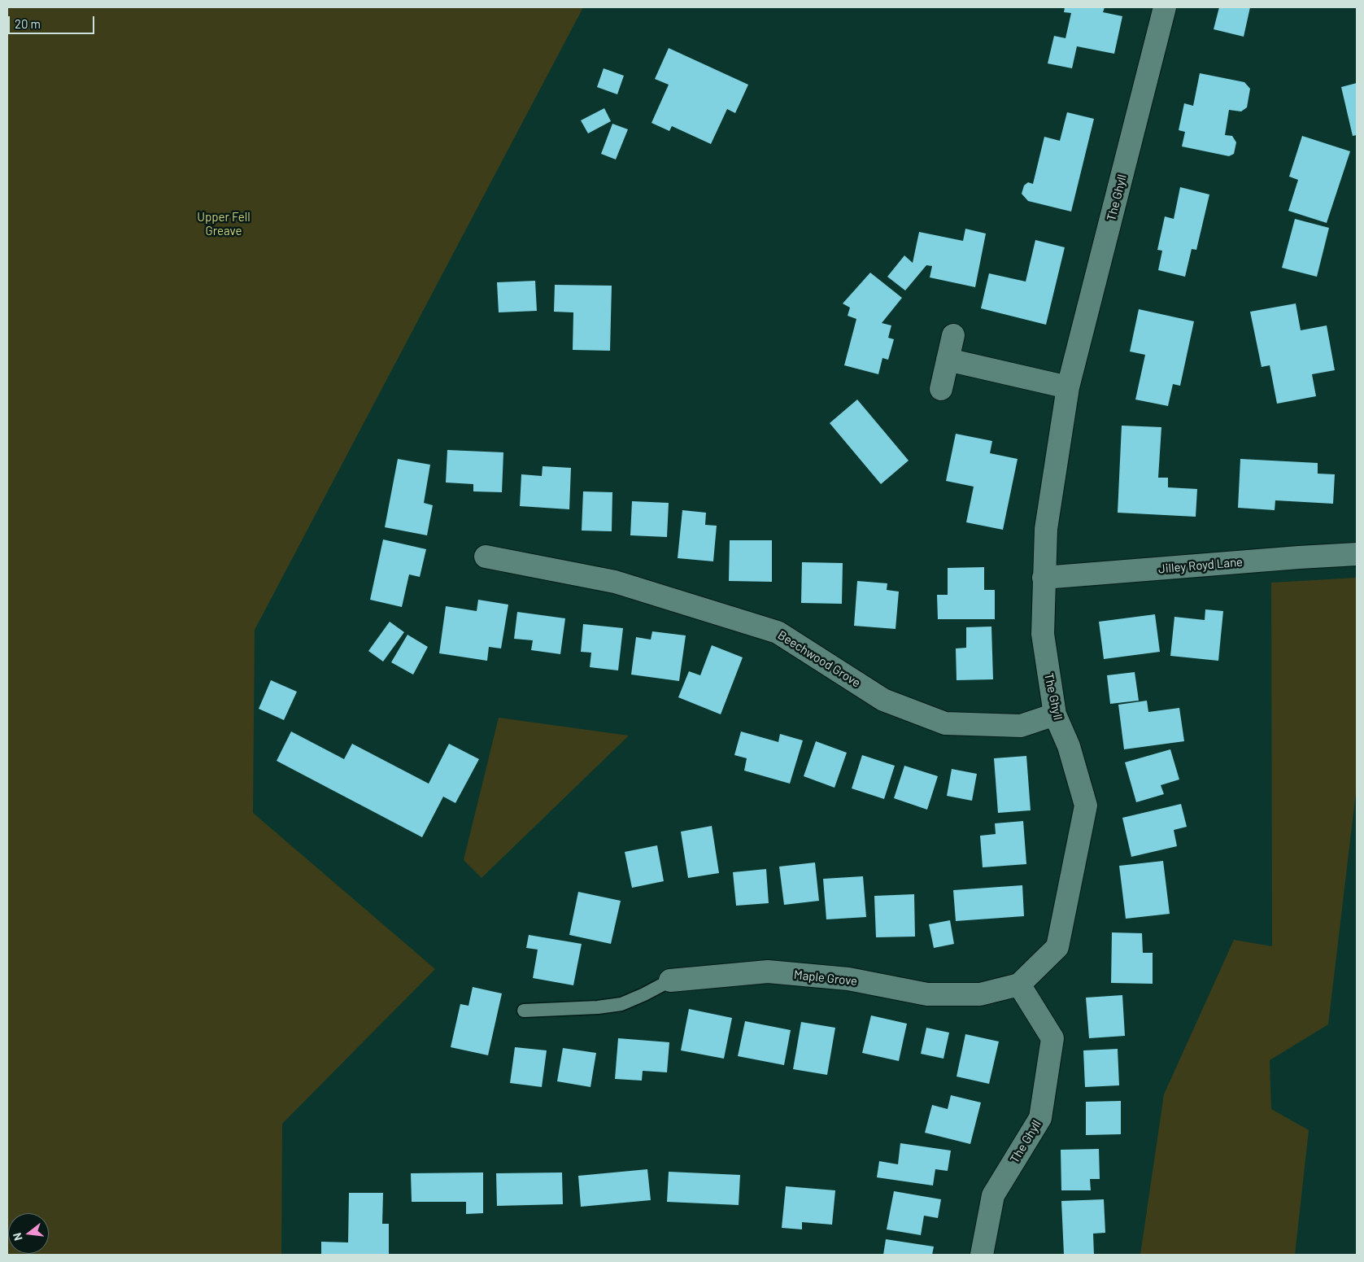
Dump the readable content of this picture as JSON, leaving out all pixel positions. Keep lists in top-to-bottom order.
{
  "streets": {
    "street": [
      "The Ghyll",
      "Jilley Royd Lane",
      "Beechwood Grove",
      "Maple Grove"
    ]
  },
  "crossings": [
    ["The Ghyll", "Jilley Royd Lane"],
    ["The Ghyll", "Beechwood Grove"],
    ["The Ghyll", "Maple Grove"]
  ],
  "parks": ["Upper Fell Greave"],
  "scale_bar": "20 m",
  "north": "left"
}
